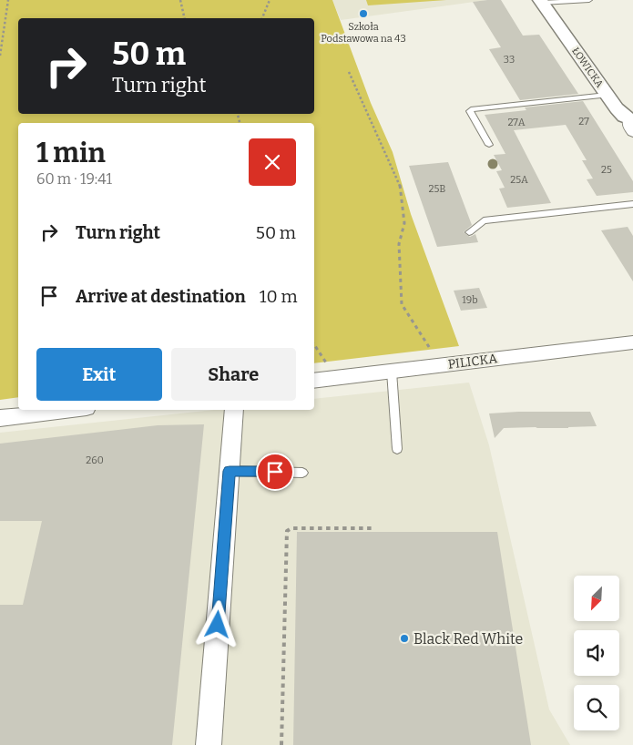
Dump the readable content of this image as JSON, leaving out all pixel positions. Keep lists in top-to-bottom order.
{
  "streets": {
    "street": ["ŁOWICKA", "PILICKA"]
  },
  "places": ["Szkoła Podstawowa na 43", "Black Red White"],
  "house_numbers": [
    "33",
    "27",
    "27A",
    "25",
    "25A",
    "25B",
    "19b",
    "260"
  ],
  "north": "bottom left",
  "page": {
    "turn": ["50 m", "Turn right"],
    "heading": ["1 min", "60 m · 19:41"],
    "list": [
      {
        "name": "Turn right",
        "value": "50 m"
      },
      {
        "name": "Arrive at destination",
        "value": "10 m"
      }
    ],
    "buttons": ["Exit", "Share"]
  }
}
